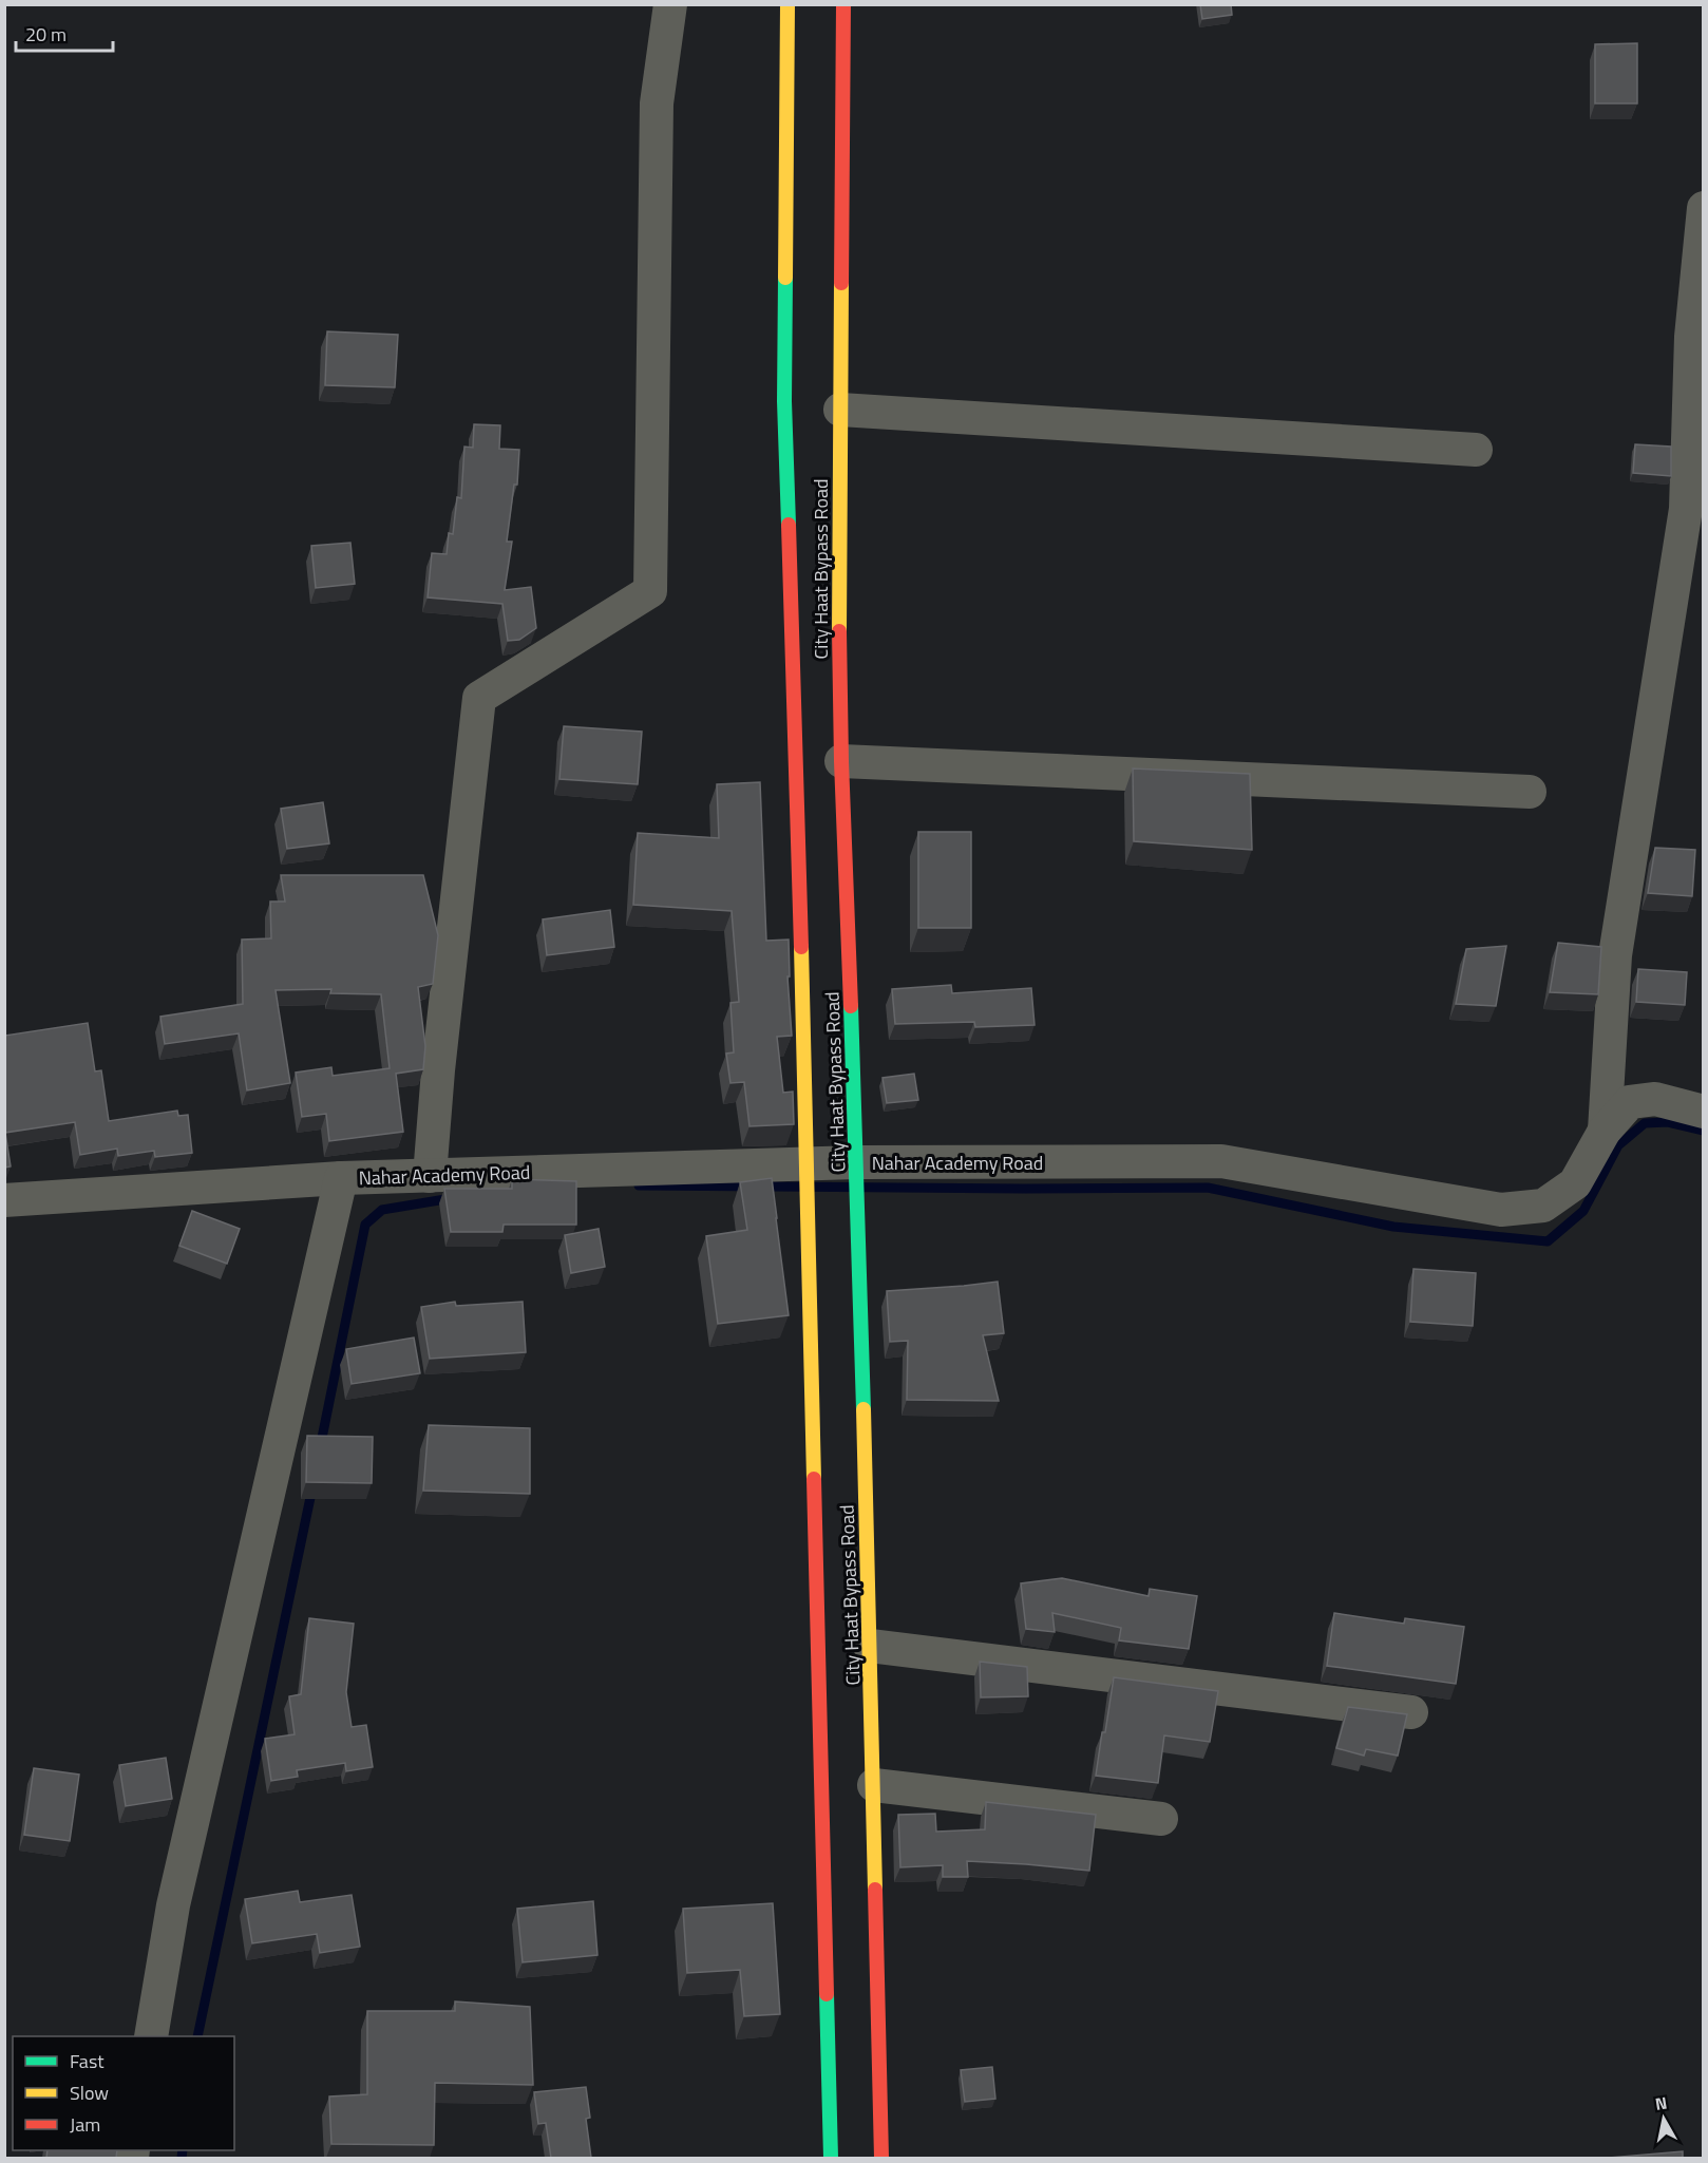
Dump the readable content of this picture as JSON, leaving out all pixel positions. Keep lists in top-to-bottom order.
{
  "streets": {
    "main road": ["City Haat Bypass Road"],
    "street": ["Nahar Academy Road"]
  },
  "crossings": [
    ["City Haat Bypass Road", "Nahar Academy Road"]
  ],
  "legend": ["Fast", "Slow", "Jam"],
  "scale_bar": "20 m",
  "north": "top"
}
